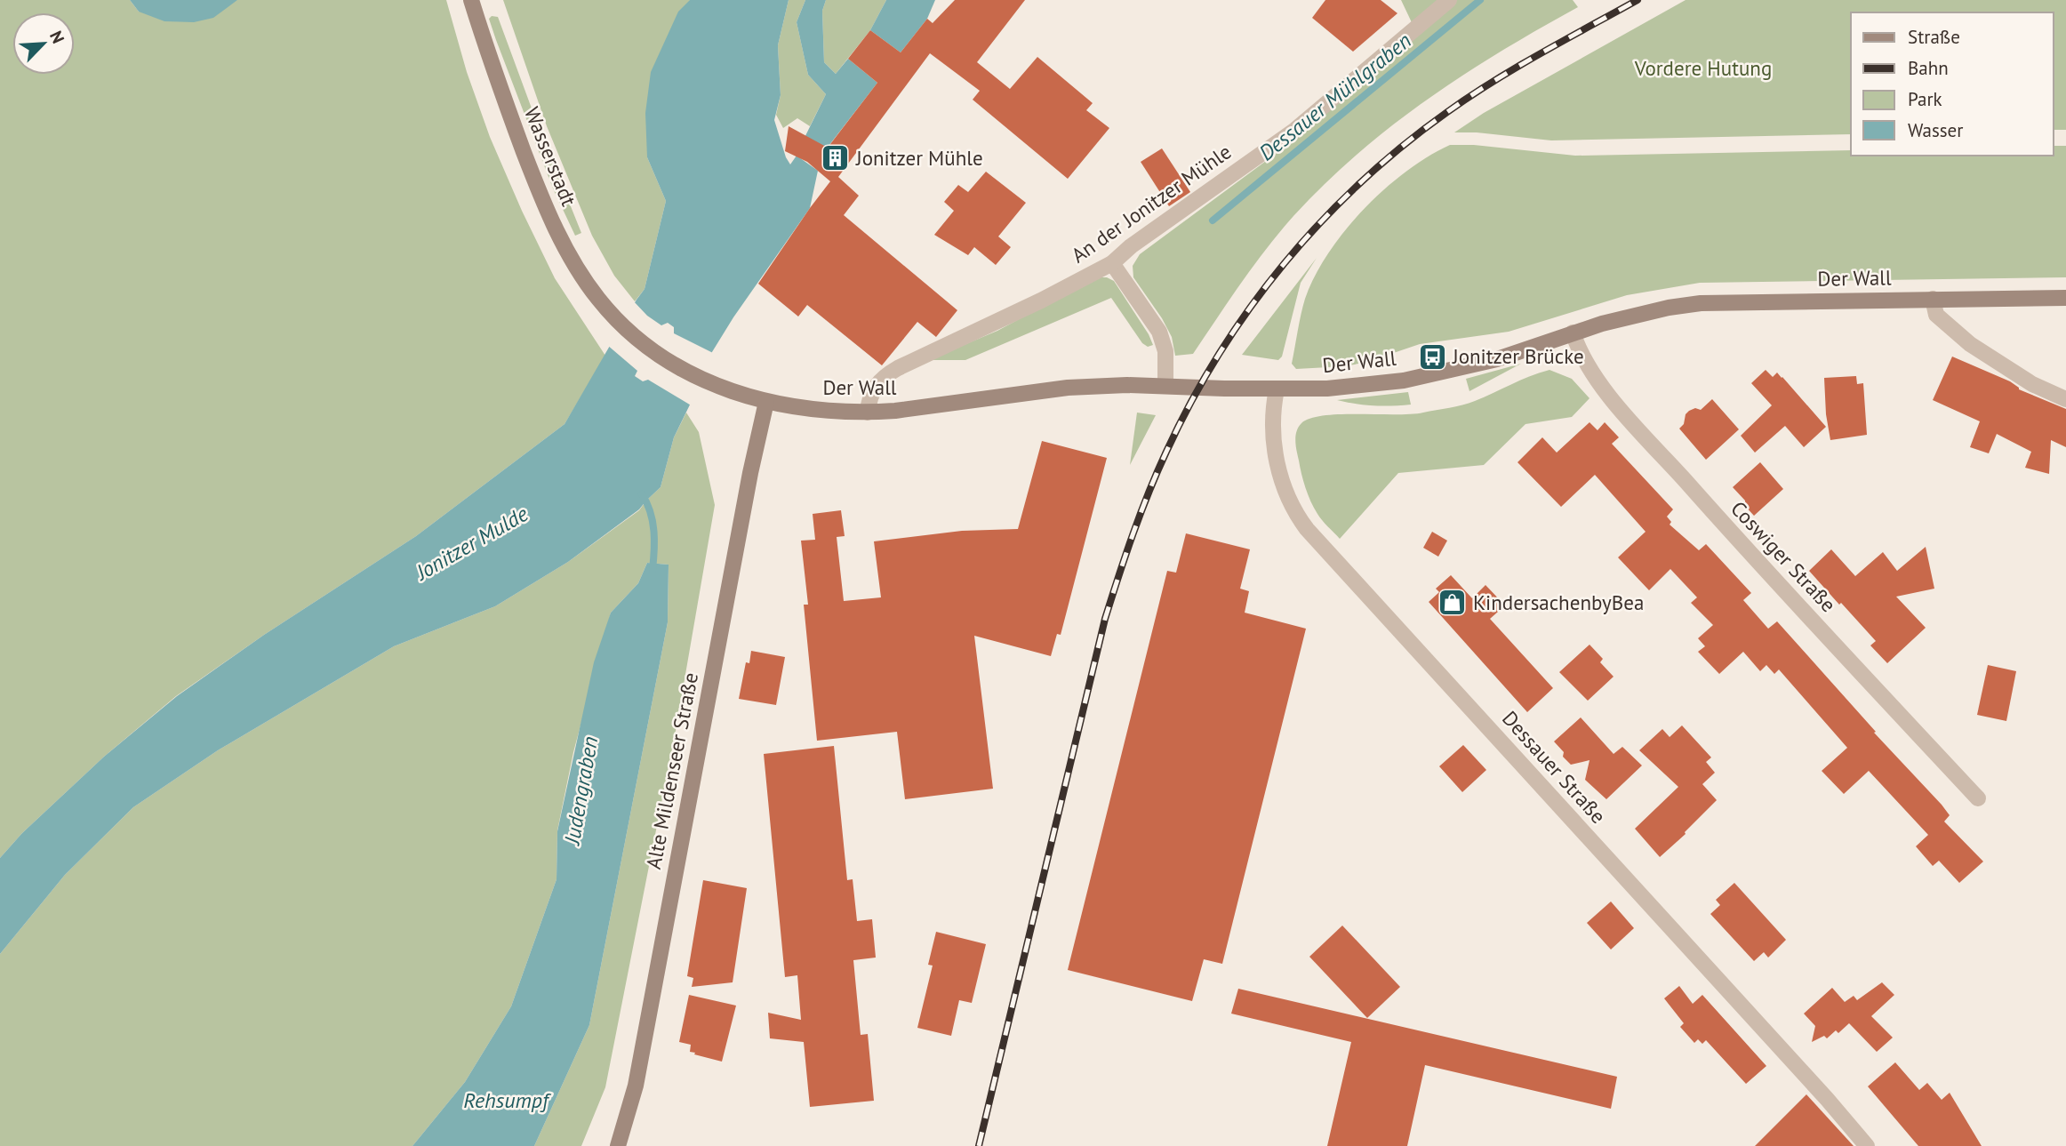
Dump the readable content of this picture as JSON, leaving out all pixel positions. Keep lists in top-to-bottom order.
{
  "streets": {
    "main road": ["Wasserstadt", "Der Wall", "Alte Mildenseer Straße"],
    "street": ["An der Jonitzer Mühle", "Coswiger Straße", "Dessauer Straße"]
  },
  "crossings": [
    ["Wasserstadt", "Der Wall"],
    ["An der Jonitzer Mühle", "Der Wall"],
    ["Der Wall", "Coswiger Straße"],
    ["Der Wall", "Dessauer Straße"],
    ["Der Wall", "Alte Mildenseer Straße"]
  ],
  "water": [
    "Dessauer Mühlgraben",
    "Jonitzer Mulde",
    "Judengraben",
    "Rehsumpf"
  ],
  "parks": ["Vordere Hutung"],
  "places": {
    "building": ["Jonitzer Mühle"],
    "bus stop": ["Jonitzer Brücke"],
    "shop": ["KindersachenbyBea"]
  },
  "legend": [
    "Straße",
    "Bahn",
    "Park",
    "Wasser"
  ],
  "north": "top right"
}
